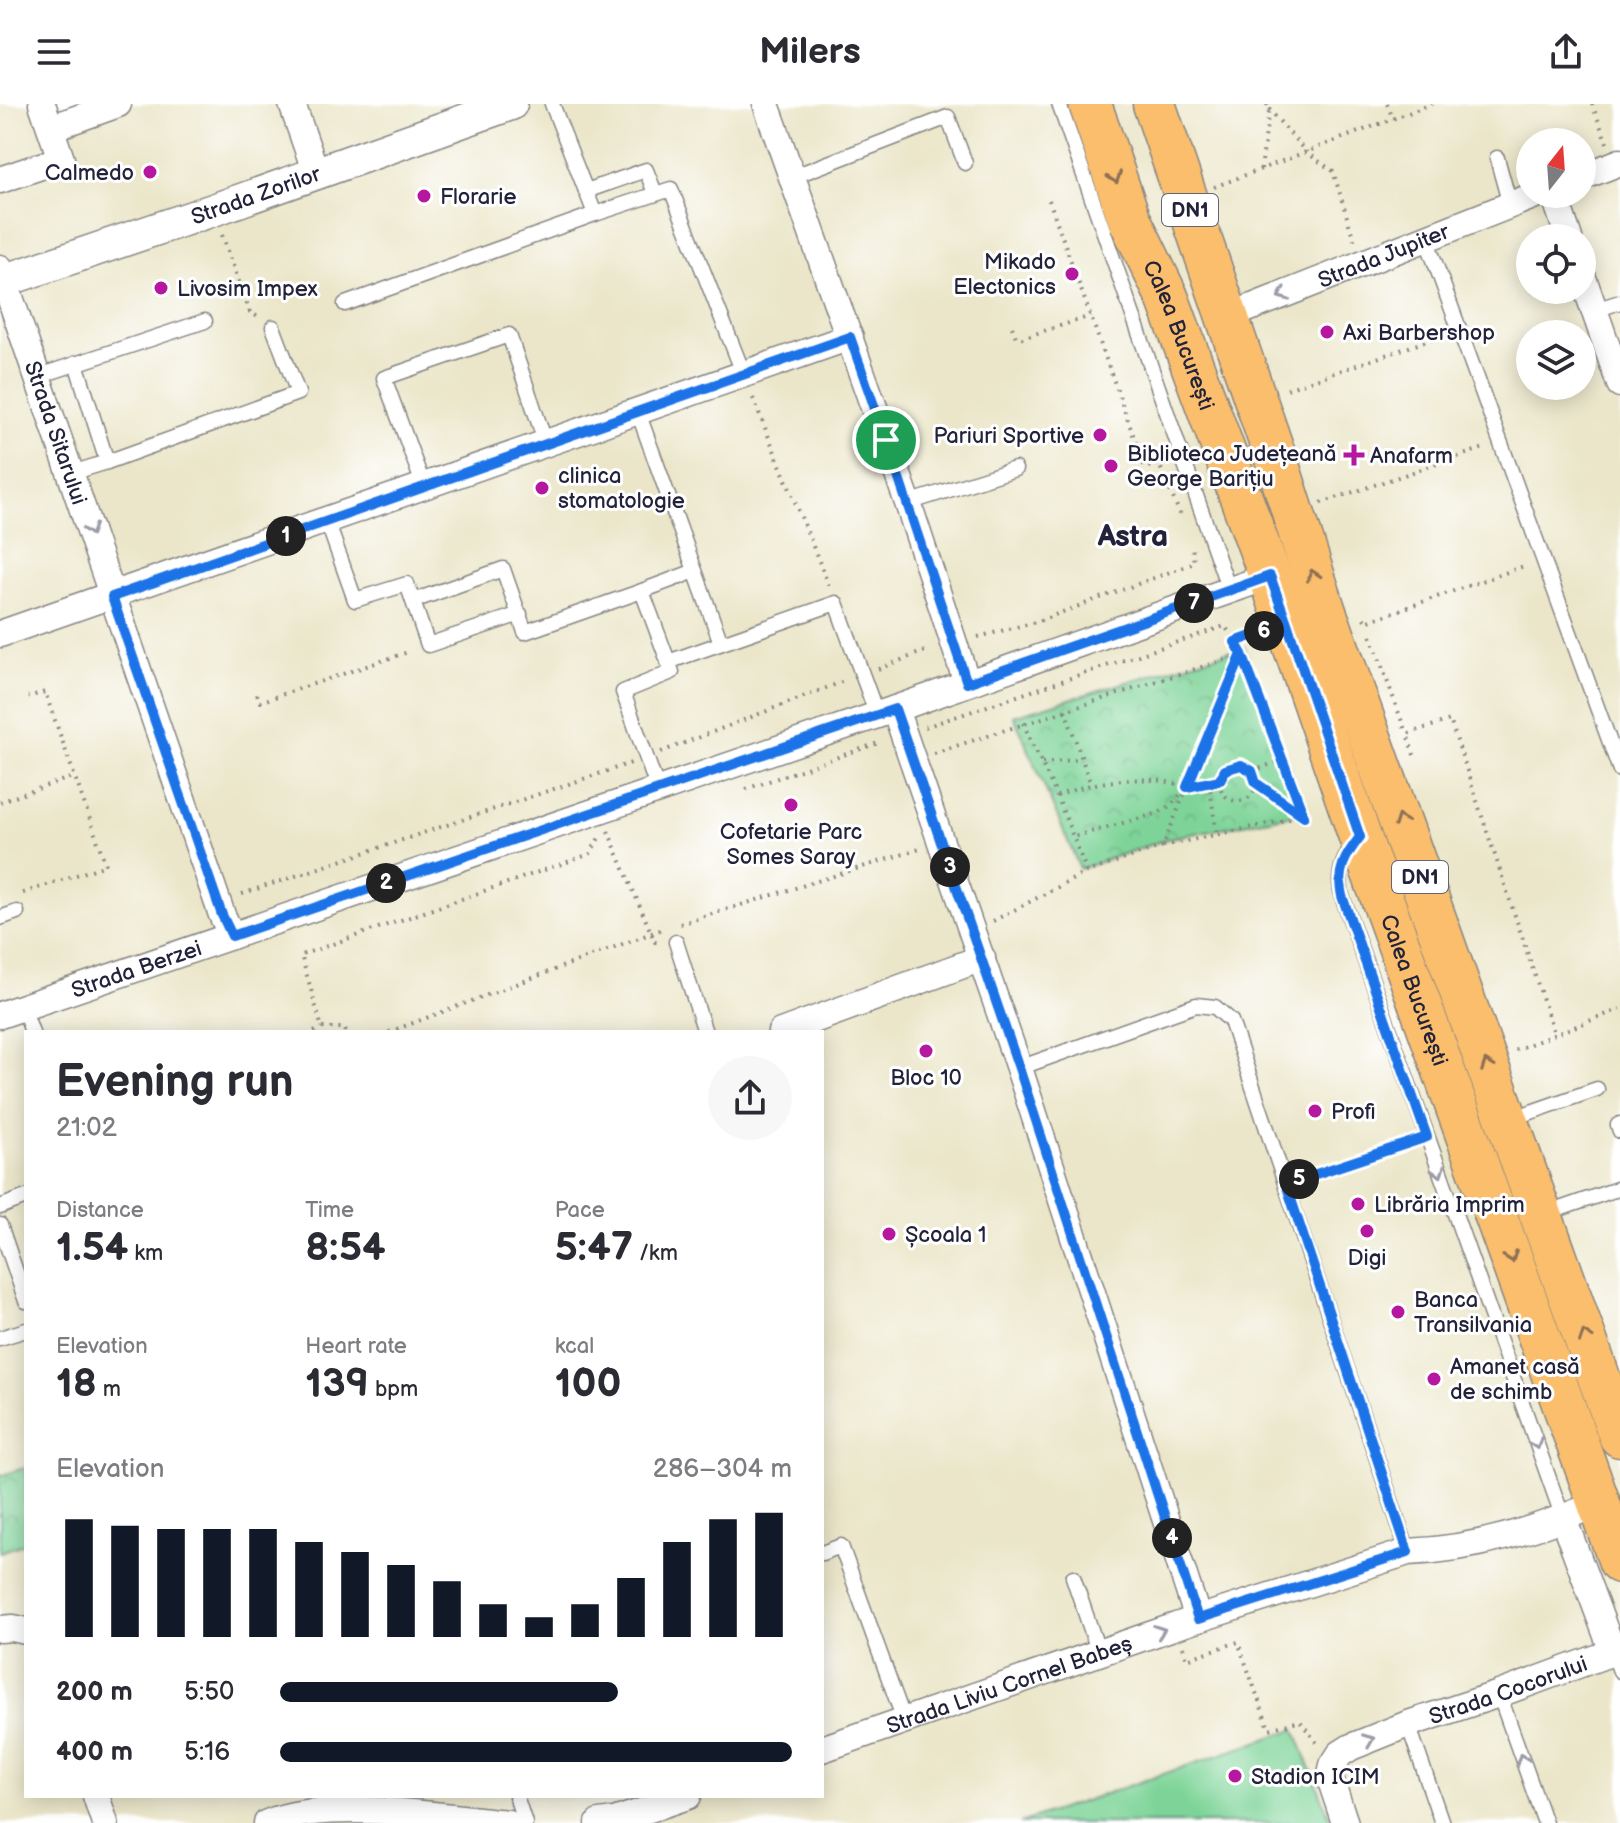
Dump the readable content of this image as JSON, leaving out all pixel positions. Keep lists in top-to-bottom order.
{
  "streets": {
    "main road": ["DN1", "Calea București"],
    "street": [
      "Strada Zorilor",
      "Strada Jupiter",
      "Strada Sitarului",
      "Strada Berzei",
      "Strada Liviu Cornel Babeș",
      "Strada Cocorului"
    ]
  },
  "crossings": [
    ["Strada Zorilor", "Strada Sitarului"],
    ["Strada Jupiter", "Calea București"],
    ["Calea București", "Strada Berzei"],
    ["Calea București", "Strada Liviu Cornel Babeș"],
    ["Calea București", "Strada Cocorului"],
    ["Strada Sitarului", "Strada Berzei"],
    ["Strada Liviu Cornel Babeș", "Strada Cocorului"]
  ],
  "one_way": ["Strada Jupiter"],
  "districts": ["Astra"],
  "places": {
    "other": [
      "Calmedo",
      "Florarie",
      "Mikado Electonics",
      "Livosim Impex",
      "Axi Barbershop",
      "Pariuri Sportive",
      "Biblioteca Județeană George Barițiu",
      "clinica stomatologie",
      "Cofetarie Parc Somes Saray",
      "Bloc 10",
      "Profi",
      "Librăria Imprim",
      "Digi",
      "Școala 1",
      "Banca Transilvania",
      "Amanet casă de schimb",
      "Stadion ICIM"
    ],
    "health": ["Anafarm"]
  },
  "north": "top",
  "page": {
    "header": "Milers",
    "pins": [
      "1",
      "7",
      "6",
      "3",
      "2",
      "5",
      "4"
    ],
    "heading": ["Evening run", "21:02"],
    "stats": [
      ["Distance", "1.54 km"],
      ["Time", "8:54"],
      ["Pace", "5:47 /km"],
      ["Elevation", "18 m"],
      ["Heart rate", "139 bpm"],
      ["kcal", "100"]
    ],
    "chart": ["Elevation", "286–304 m"],
    "list": [
      {
        "name": "200 m",
        "note": "5:50"
      },
      {
        "name": "400 m",
        "note": "5:16"
      }
    ]
  }
}
